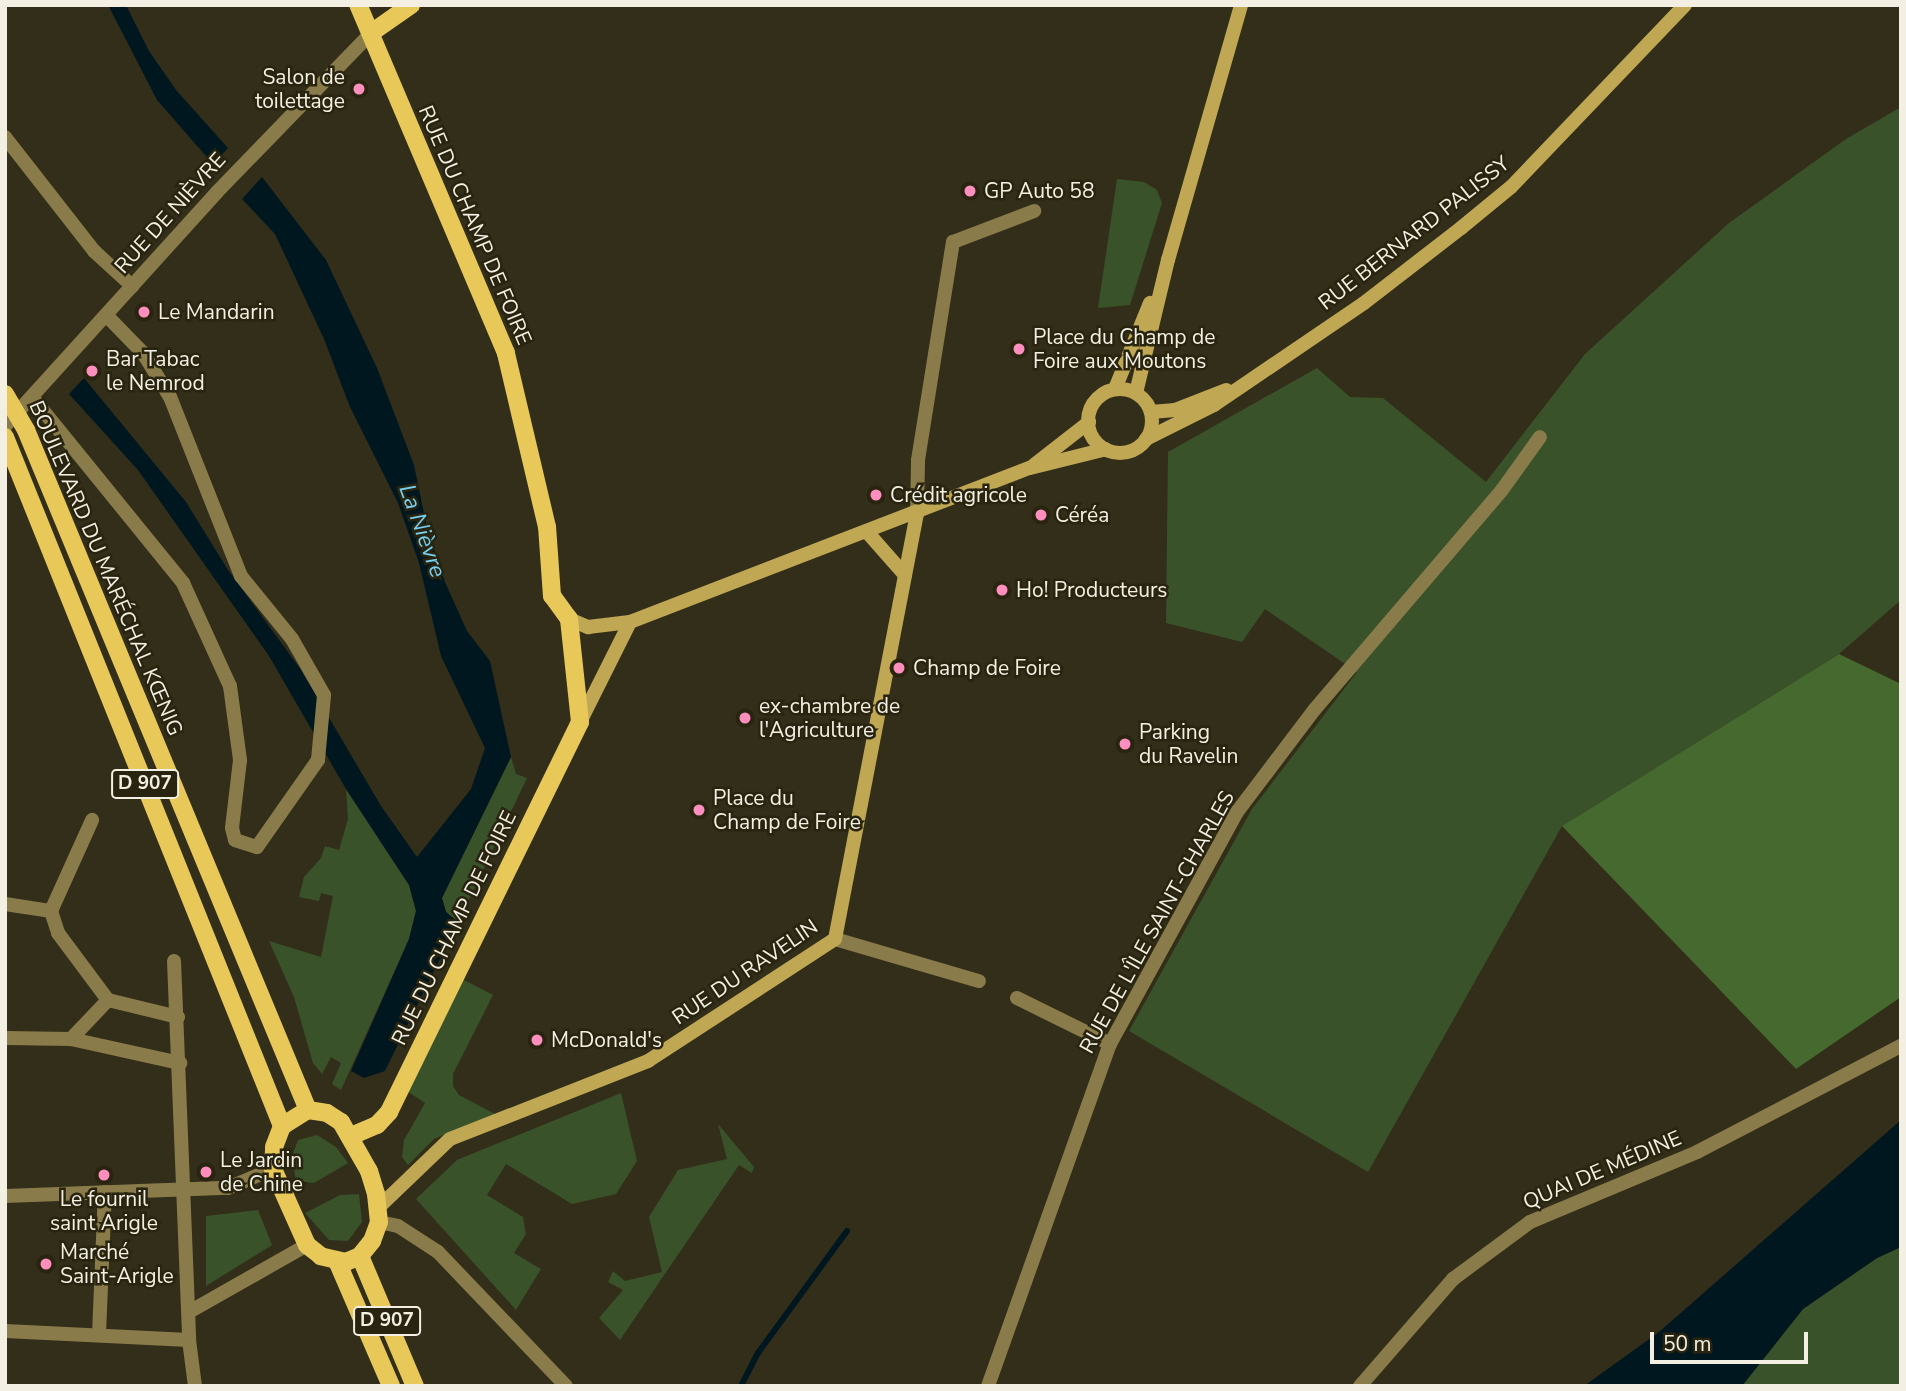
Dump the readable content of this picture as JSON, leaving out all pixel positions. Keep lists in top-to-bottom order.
{
  "streets": {
    "main road": [
      "RUE DU CHAMP DE FOIRE",
      "RUE BERNARD PALISSY",
      "BOULEVARD DU MARÉCHAL KŒNIG",
      "D 907",
      "RUE DU RAVELIN"
    ],
    "street": ["RUE DE NIÈVRE", "RUE DE L'ÎLE SAINT-CHARLES", "QUAI DE MÉDINE"]
  },
  "crossings": [
    ["RUE DE NIÈVRE", "RUE DU CHAMP DE FOIRE"],
    ["RUE DE NIÈVRE", "BOULEVARD DU MARÉCHAL KŒNIG"],
    ["RUE DU CHAMP DE FOIRE", "BOULEVARD DU MARÉCHAL KŒNIG"],
    ["RUE DU CHAMP DE FOIRE", "D 907"],
    ["RUE DU CHAMP DE FOIRE", "RUE DU RAVELIN"],
    ["BOULEVARD DU MARÉCHAL KŒNIG", "D 907"],
    ["BOULEVARD DU MARÉCHAL KŒNIG", "RUE DU RAVELIN"],
    ["D 907", "RUE DU RAVELIN"]
  ],
  "water": ["La Nièvre"],
  "places": [
    "Salon de toilettage",
    "GP Auto 58",
    "Le Mandarin",
    "Place du Champ de Foire aux Moutons",
    "Bar Tabac le Nemrod",
    "Crédit agricole",
    "Céréa",
    "Ho! Producteurs",
    "Champ de Foire",
    "ex-chambre de l'Agriculture",
    "Parking du Ravelin",
    "Place du Champ de Foire",
    "McDonald's",
    "Le Jardin de Chine",
    "Le fournil saint Arigle",
    "Marché Saint-Arigle"
  ],
  "scale_bar": "50 m"
}
